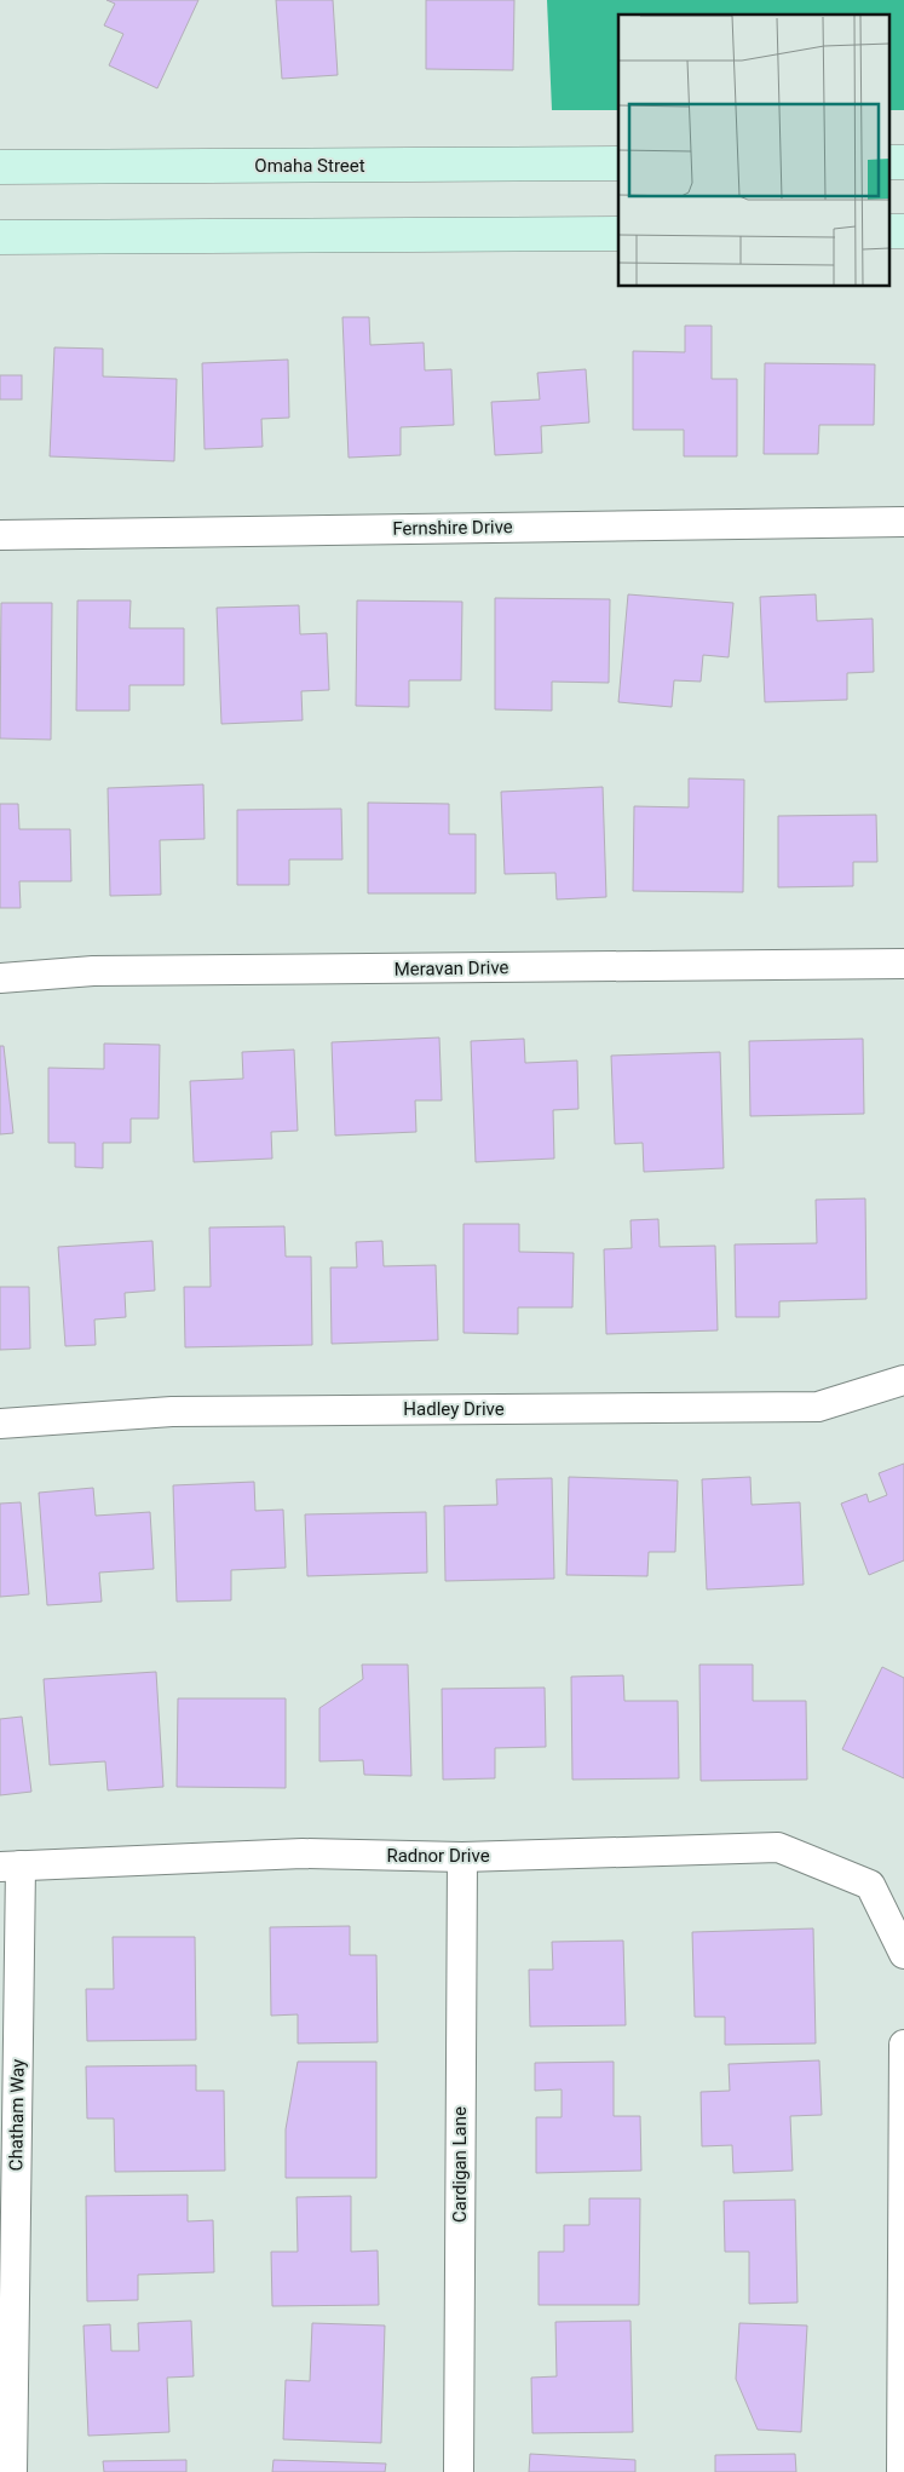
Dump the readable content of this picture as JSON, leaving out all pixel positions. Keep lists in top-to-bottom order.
{
  "streets": {
    "main road": ["Omaha Street"],
    "street": [
      "Fernshire Drive",
      "Meravan Drive",
      "Hadley Drive",
      "Radnor Drive",
      "Chatham Way",
      "Cardigan Lane"
    ]
  },
  "crossings": [
    ["Radnor Drive", "Chatham Way"],
    ["Radnor Drive", "Cardigan Lane"]
  ]
}
